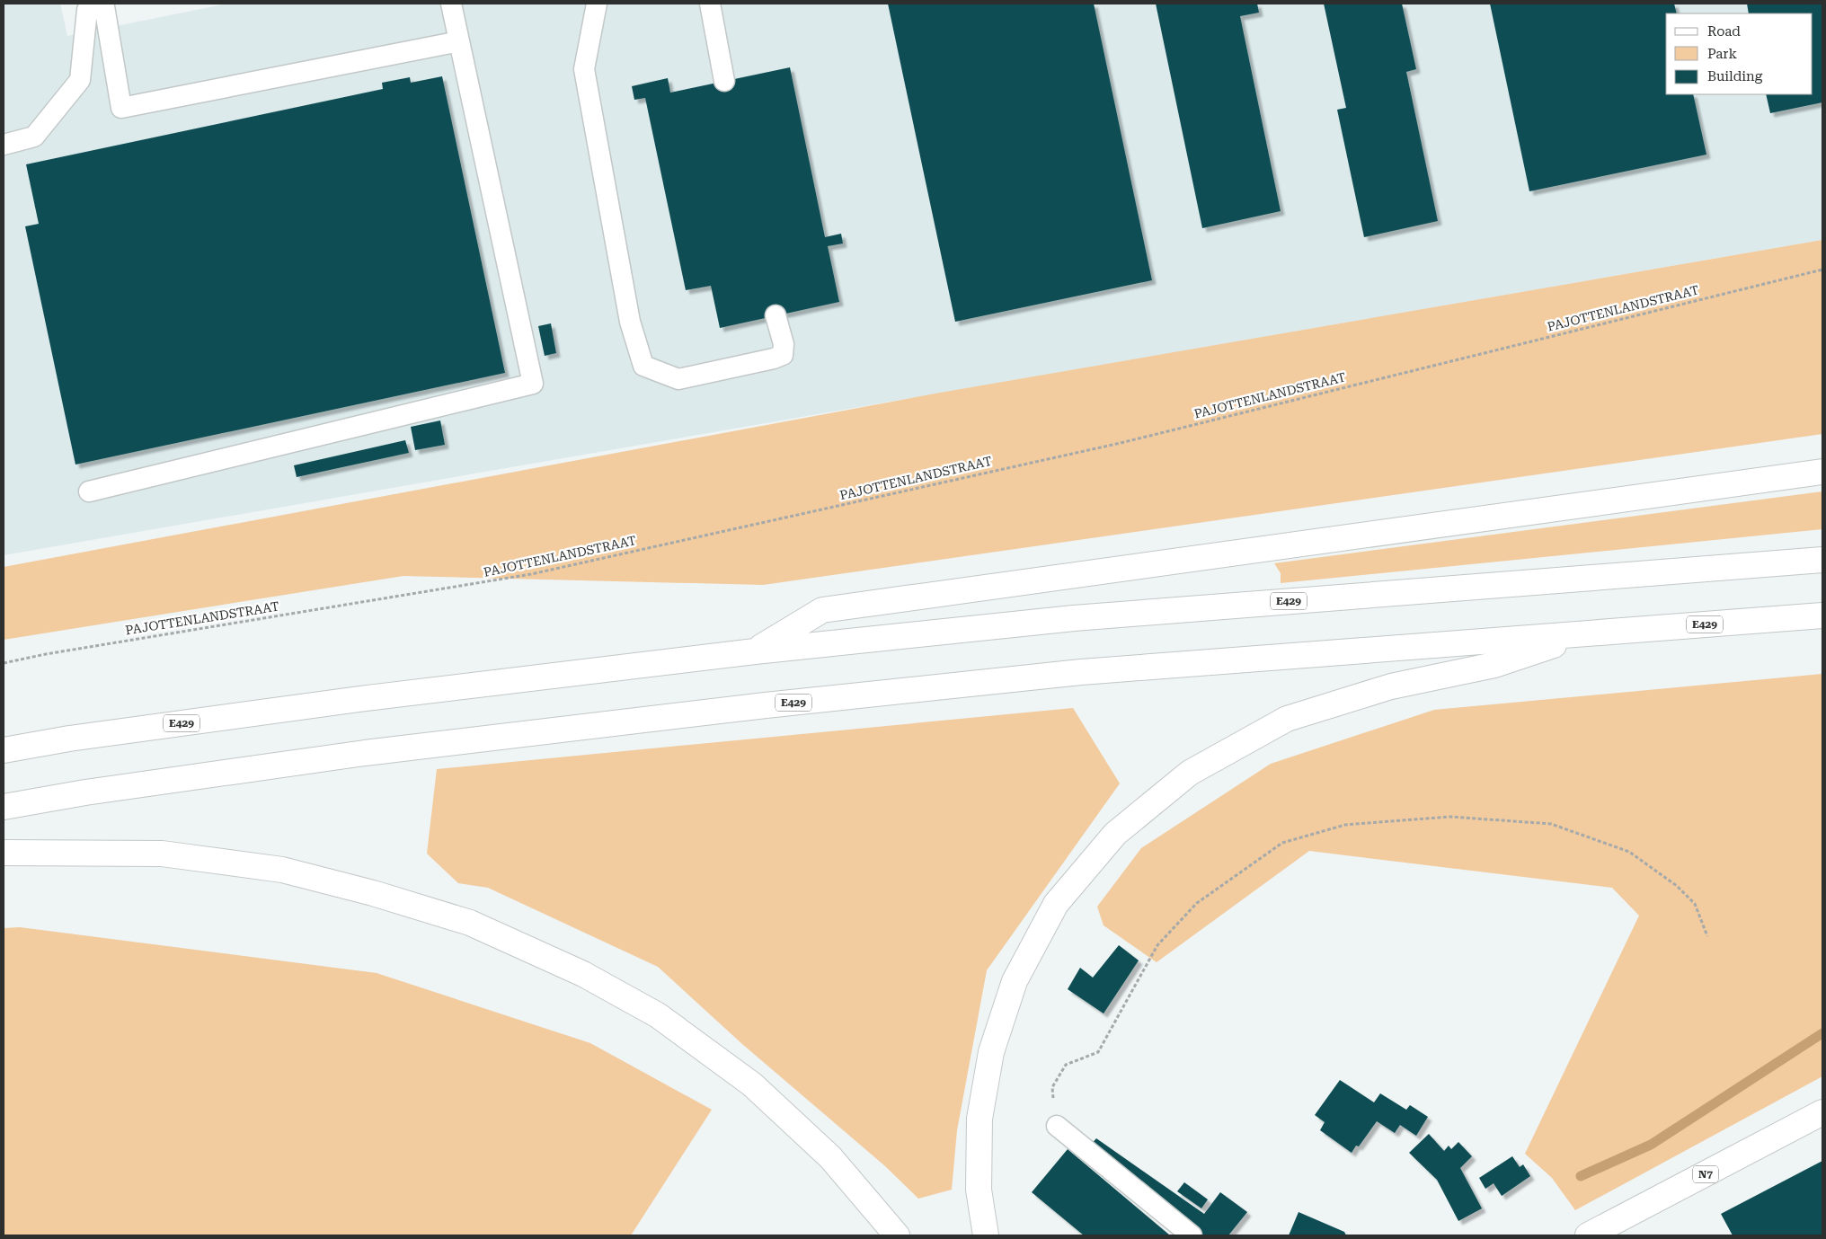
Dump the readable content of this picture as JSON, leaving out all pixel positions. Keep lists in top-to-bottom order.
{
  "streets": {
    "main road": ["E429", "N7"],
    "path": ["PAJOTTENLANDSTRAAT"]
  },
  "legend": ["Road", "Park", "Building"]
}
